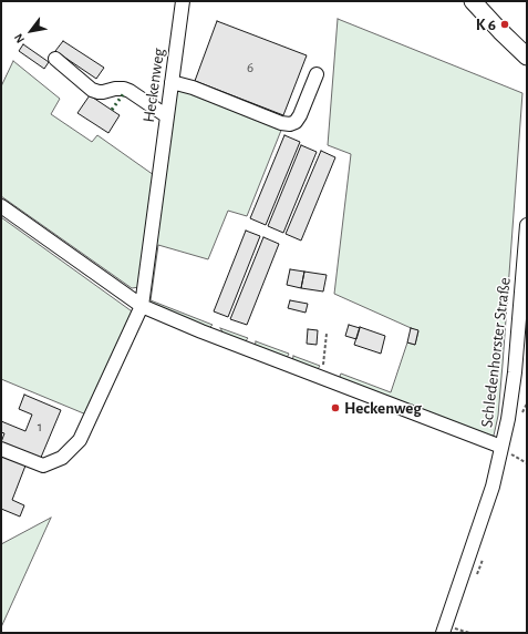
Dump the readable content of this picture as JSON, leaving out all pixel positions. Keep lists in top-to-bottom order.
{
  "streets": {
    "street": ["Heckenweg", "Schledenhorster Straße"]
  },
  "places": ["K 6", "Heckenweg"],
  "house_numbers": ["6", "1"],
  "north": "bottom left"
}
